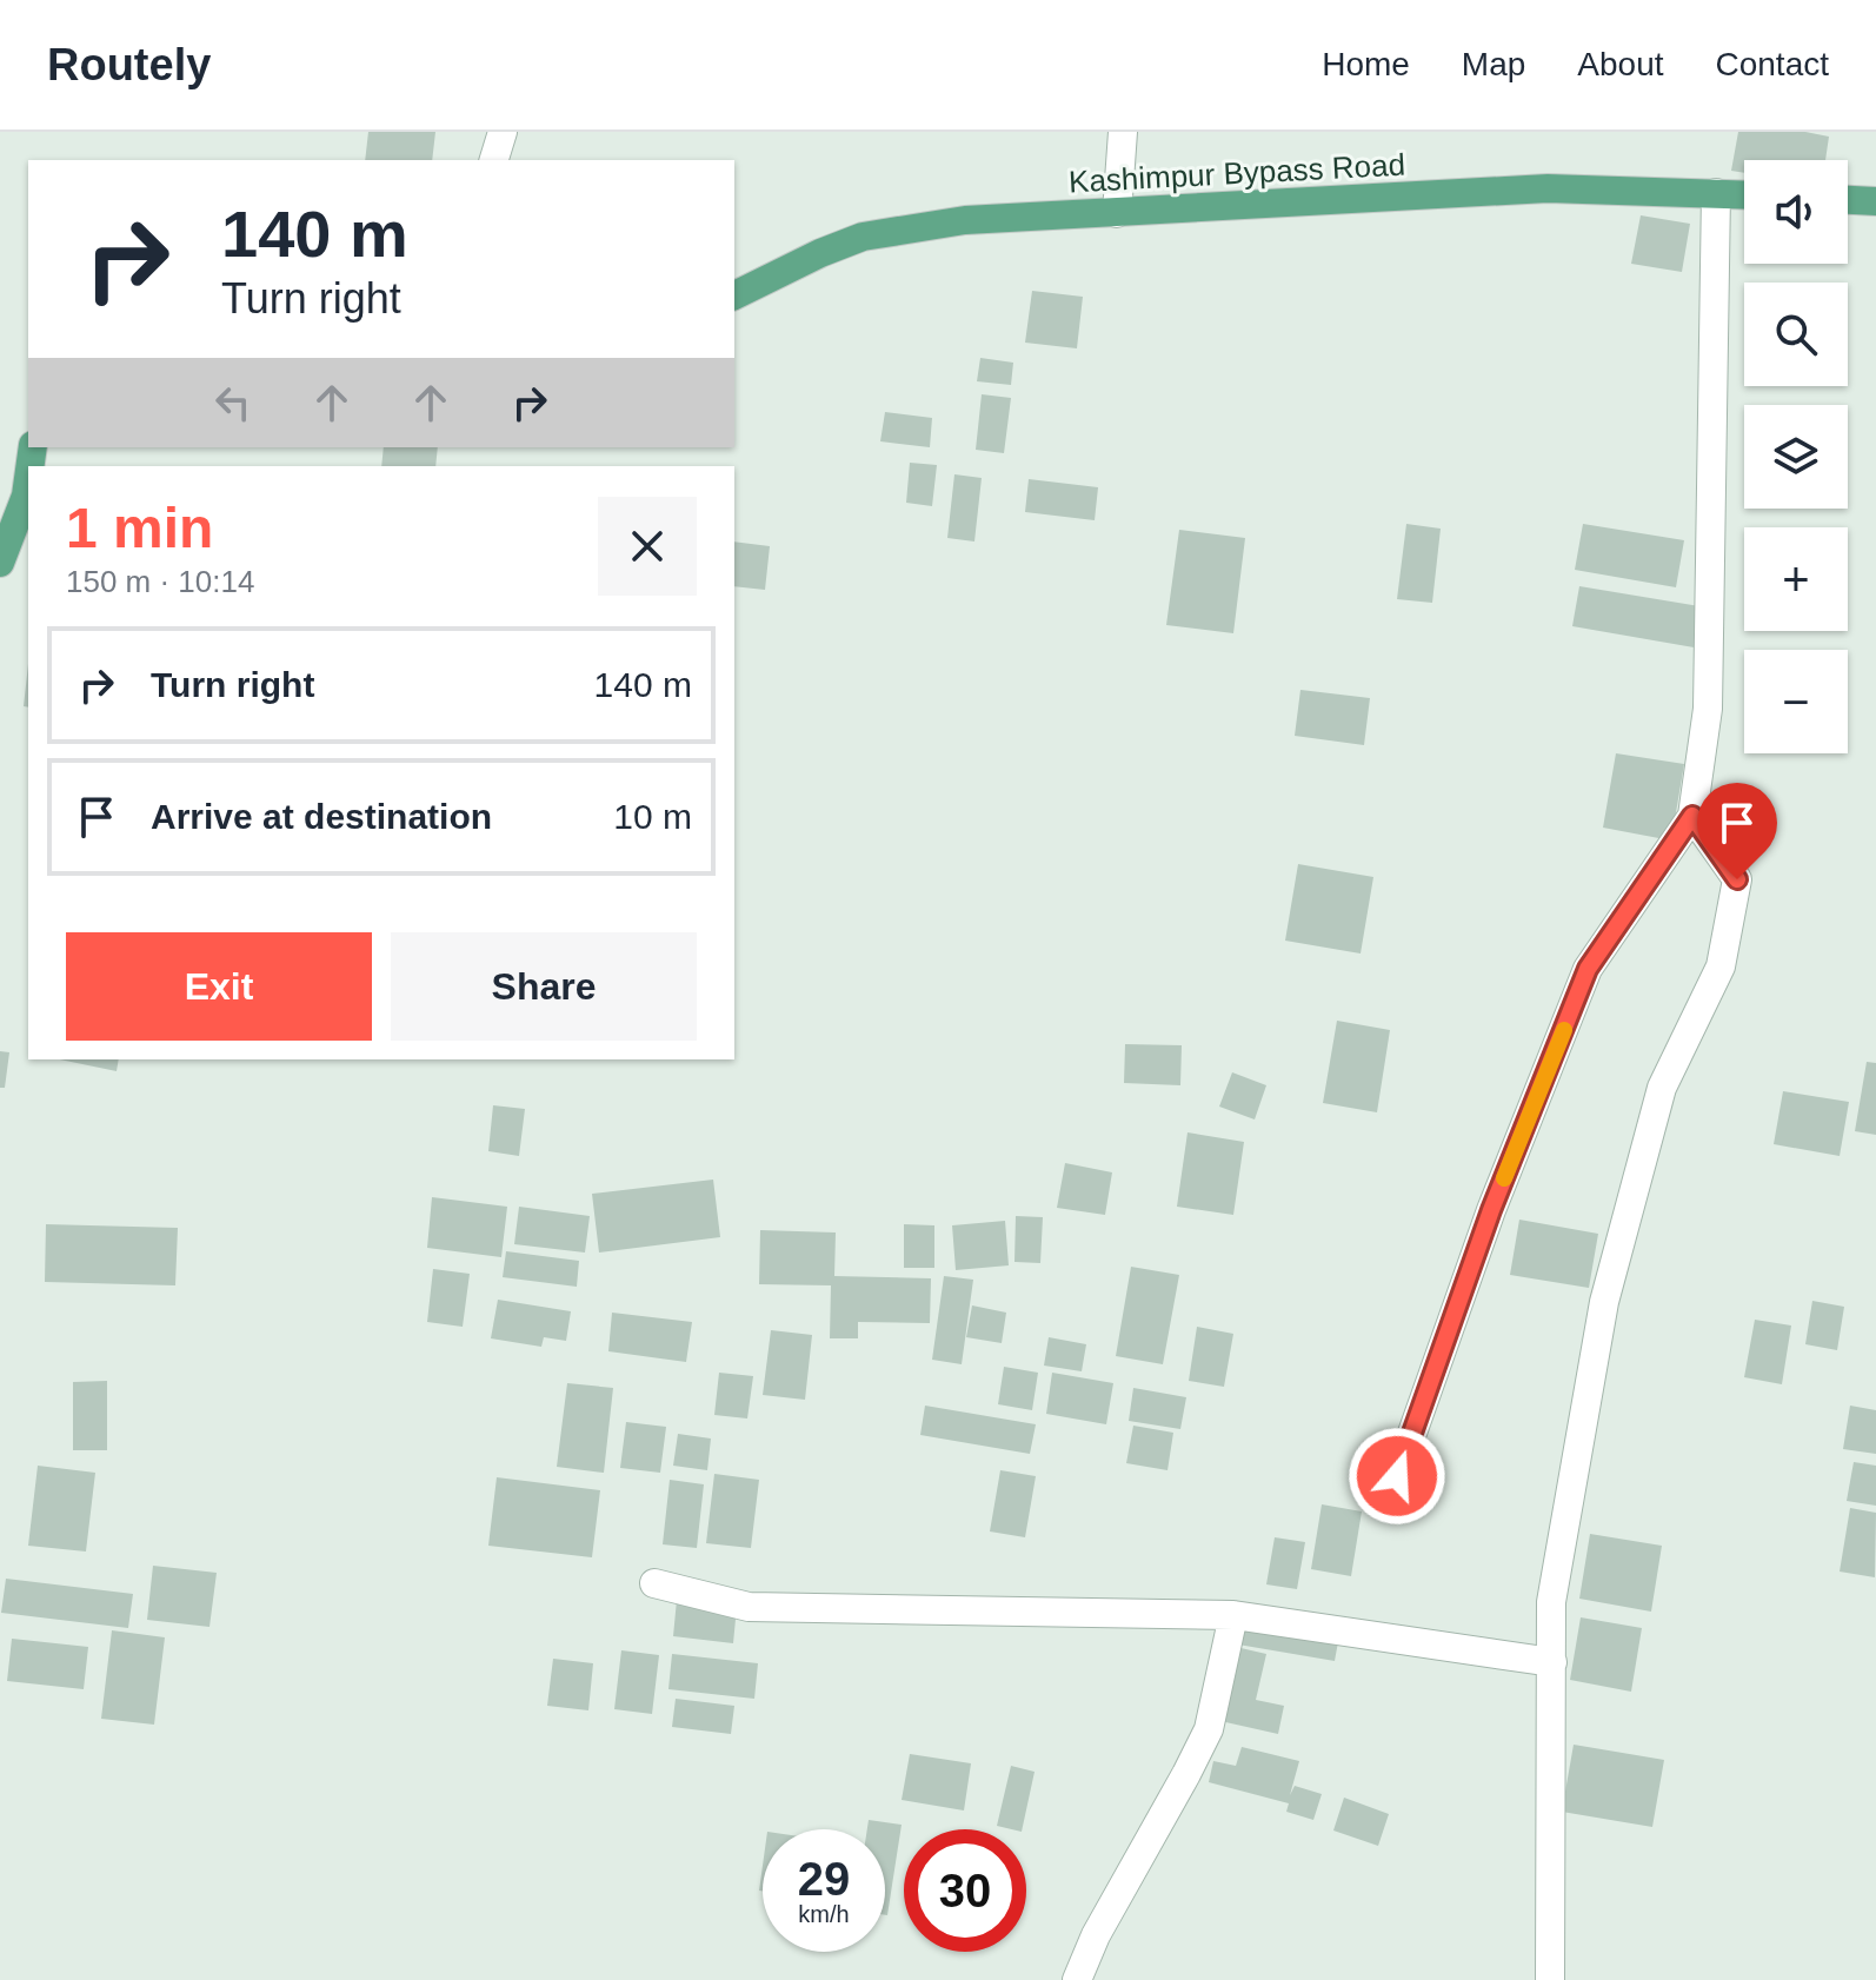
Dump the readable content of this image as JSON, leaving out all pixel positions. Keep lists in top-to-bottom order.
{
  "streets": {
    "main road": ["Kashimpur Bypass Road"]
  },
  "page": {
    "header": "Routely",
    "nav": [
      "Home",
      "Map",
      "About",
      "Contact"
    ],
    "map_buttons": ["+", "−"],
    "turn": ["140 m", "Turn right"],
    "heading": ["1 min", "150 m · 10:14"],
    "list": [
      {
        "name": "Turn right",
        "value": "140 m"
      },
      {
        "name": "Arrive at destination",
        "value": "10 m"
      }
    ],
    "buttons": ["Exit", "Share"],
    "speed": "29 km/h",
    "limit": "30"
  }
}
